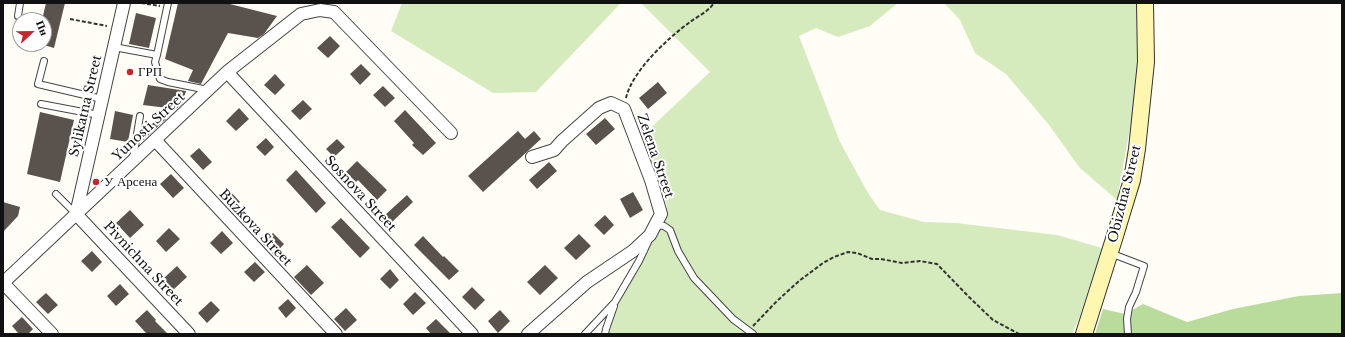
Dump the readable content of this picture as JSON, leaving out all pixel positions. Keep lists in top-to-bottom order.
{
  "streets": {
    "main road": ["Obizdna Street"],
    "street": [
      "Sylikatna Street",
      "Yunosti Street",
      "Zelena Street",
      "Sosnova Street",
      "Buzkova Street",
      "Pivnichna Street"
    ]
  },
  "crossings": [
    ["Sylikatna Street", "Yunosti Street"],
    ["Sylikatna Street", "Pivnichna Street"],
    ["Yunosti Street", "Sosnova Street"],
    ["Yunosti Street", "Buzkova Street"],
    ["Yunosti Street", "Pivnichna Street"]
  ],
  "places": ["ГРП", "У Арсена"],
  "north": "right"
}
